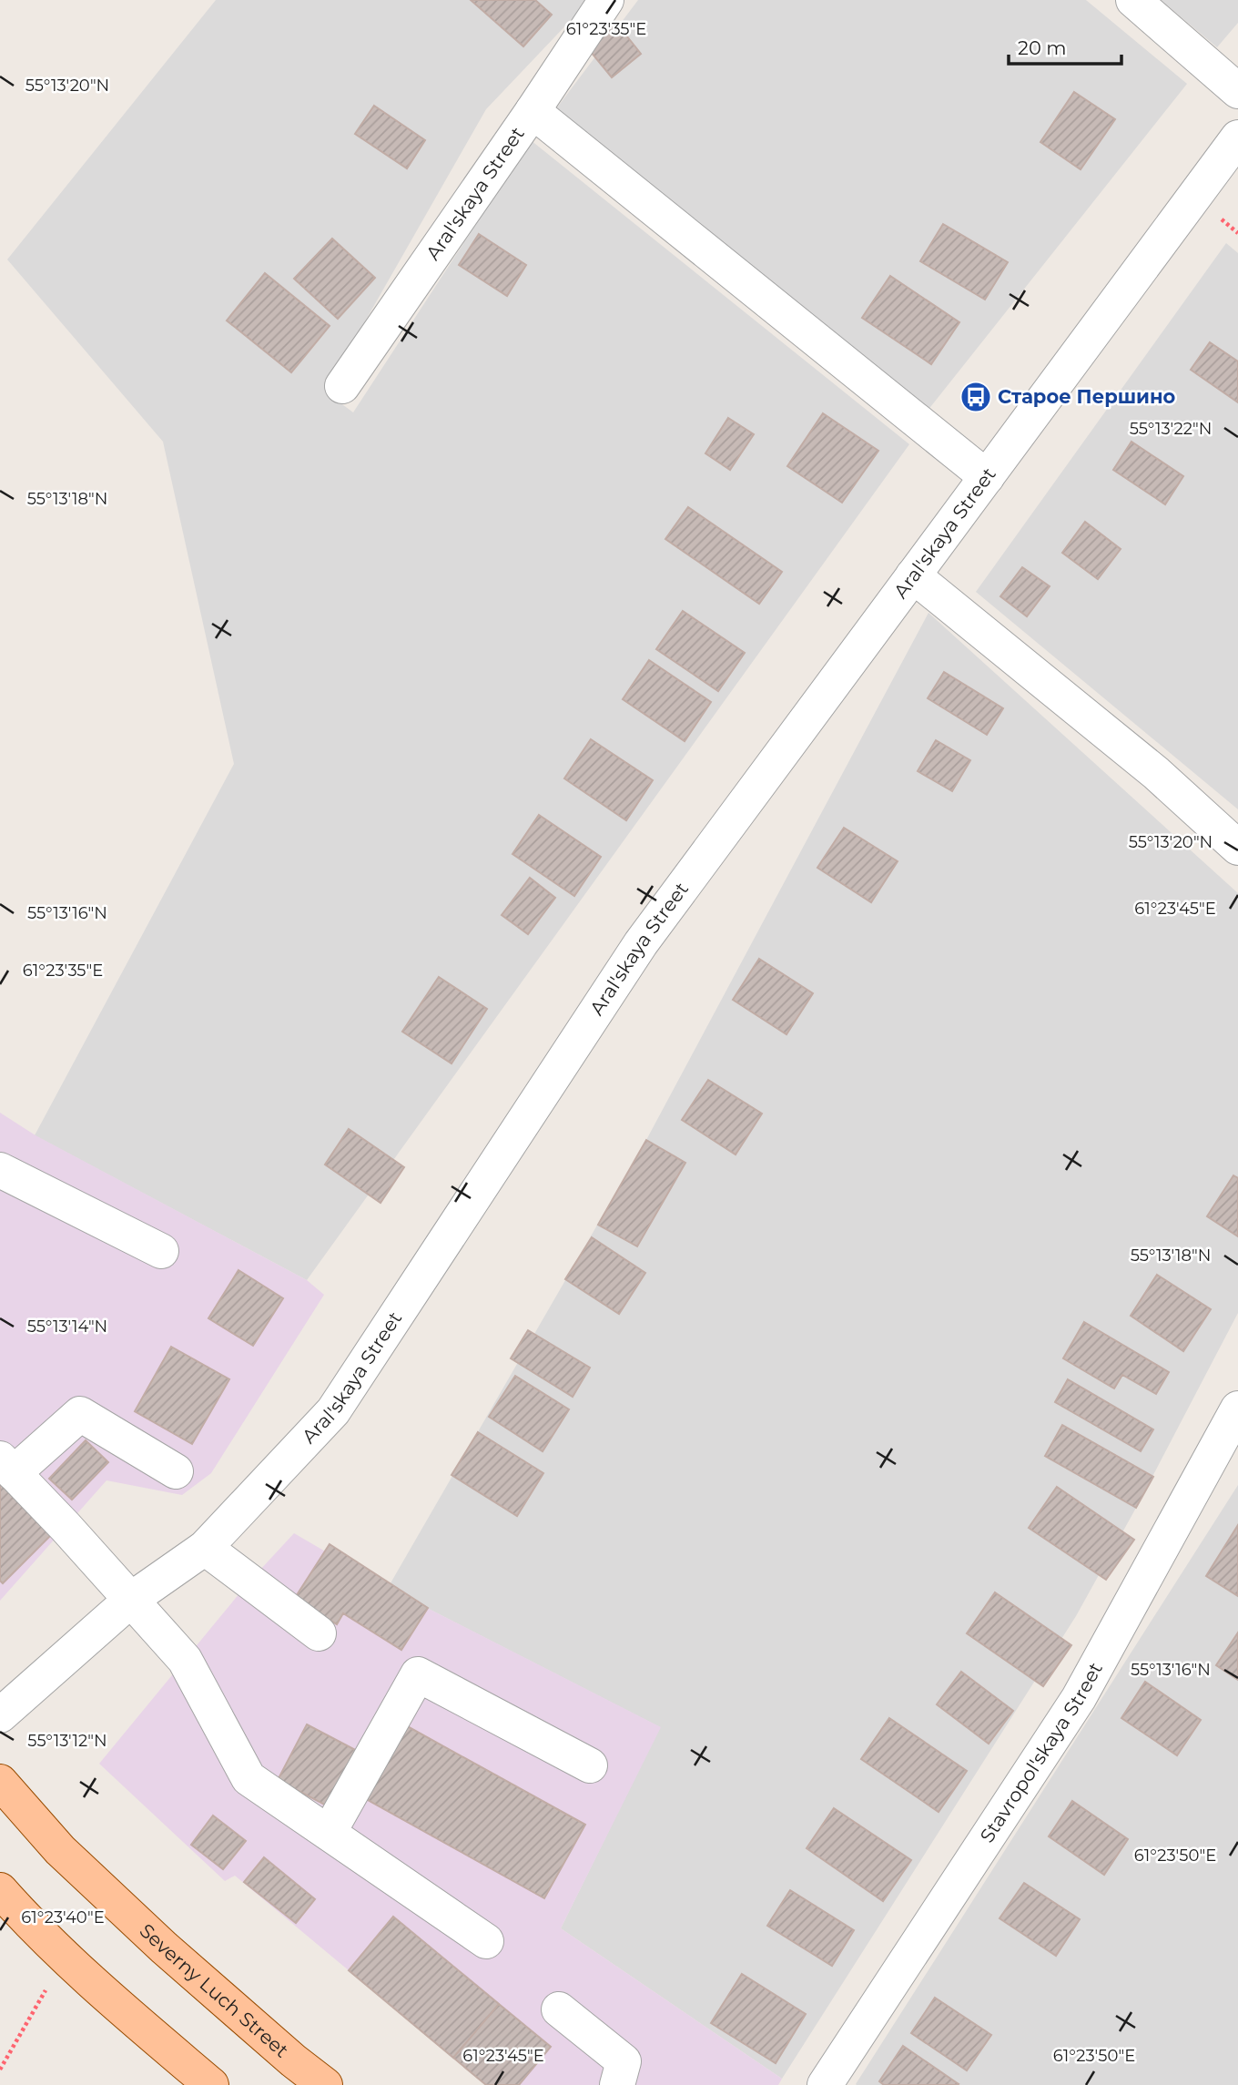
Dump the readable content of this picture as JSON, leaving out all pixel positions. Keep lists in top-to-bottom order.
{
  "streets": {
    "main road": ["Severny Luch Street"],
    "street": ["Aral'skaya Street", "Stavropol'skaya Street"]
  },
  "places": {
    "bus stop": ["Старое Першино"]
  },
  "scale_bar": "20 m",
  "coordinates": [
    "61°23'35\"E",
    "55°13'20\"N",
    "55°13'22\"N",
    "55°13'18\"N",
    "61°23'45\"E",
    "55°13'16\"N",
    "55°13'14\"N",
    "55°13'12\"N",
    "61°23'50\"E",
    "61°23'40\"E"
  ]
}
